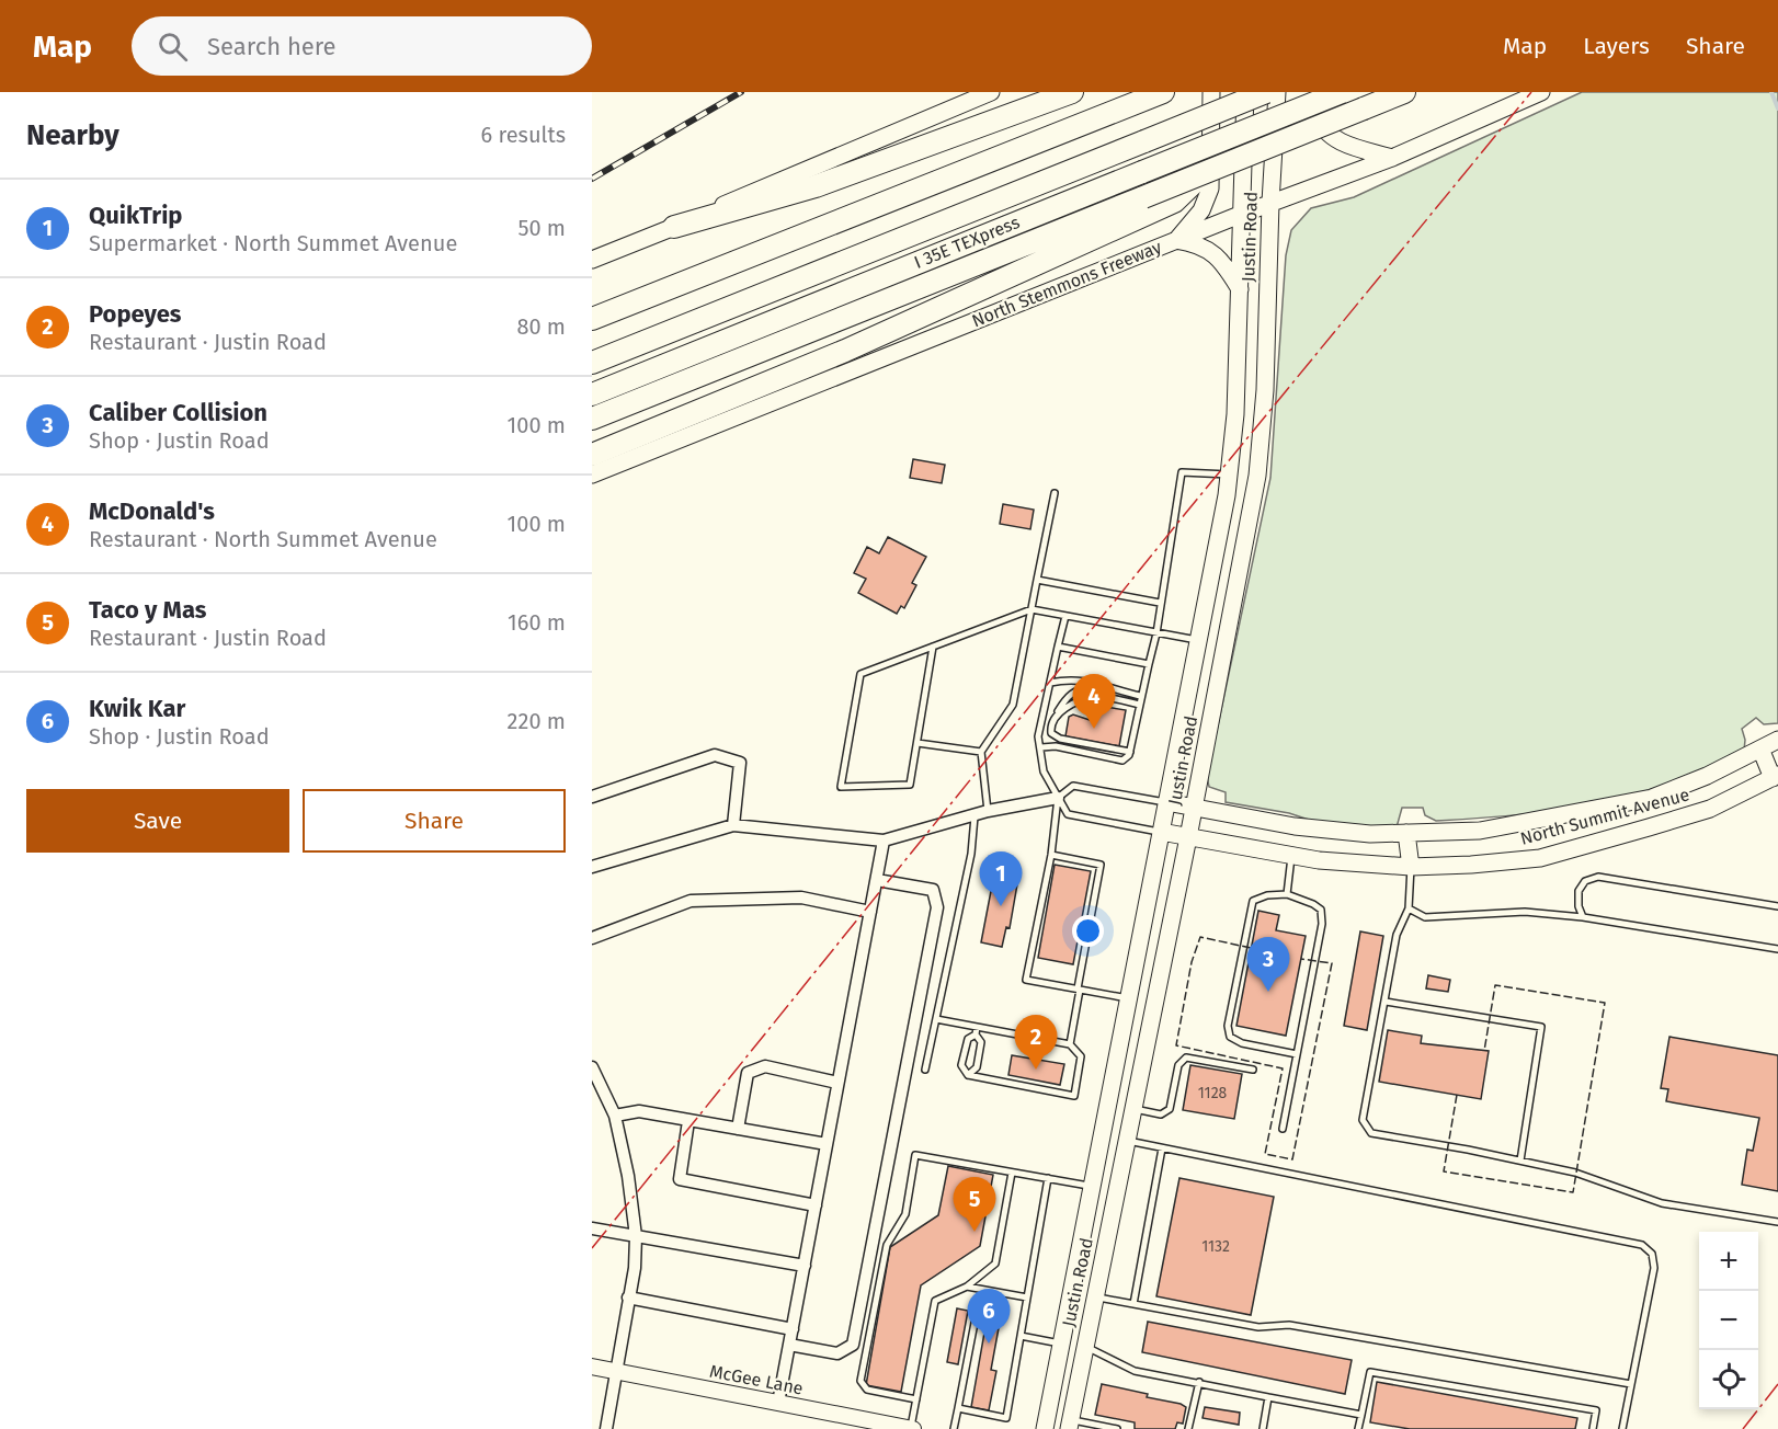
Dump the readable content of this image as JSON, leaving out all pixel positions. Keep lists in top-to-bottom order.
{
  "streets": {
    "highway": ["I 35E TEXpress"],
    "main road": ["Justin Road", "North Stemmons Freeway", "North Summit Avenue"],
    "street": ["McGee Lane"]
  },
  "crossings": [
    ["Justin Road", "North Stemmons Freeway"],
    ["Justin Road", "North Summit Avenue"]
  ],
  "house_numbers": ["1128", "1132"],
  "page": {
    "header": "Map",
    "search": "Search here",
    "nav": ["Map", "Layers", "Share"],
    "heading": ["Nearby", "6 results"],
    "list": [
      {
        "mark": "1",
        "name": "QuikTrip",
        "note": "Supermarket · North Summet Avenue",
        "value": "50 m"
      },
      {
        "mark": "2",
        "name": "Popeyes",
        "note": "Restaurant · Justin Road",
        "value": "80 m"
      },
      {
        "mark": "3",
        "name": "Caliber Collision",
        "note": "Shop · Justin Road",
        "value": "100 m"
      },
      {
        "mark": "4",
        "name": "McDonald's",
        "note": "Restaurant · North Summet Avenue",
        "value": "100 m"
      },
      {
        "mark": "5",
        "name": "Taco y Mas",
        "note": "Restaurant · Justin Road",
        "value": "160 m"
      },
      {
        "mark": "6",
        "name": "Kwik Kar",
        "note": "Shop · Justin Road",
        "value": "220 m"
      }
    ],
    "pins": [
      "4",
      "1",
      "3",
      "2",
      "5",
      "6"
    ],
    "buttons": ["Save", "Share"],
    "map_buttons": ["+", "−"]
  }
}
